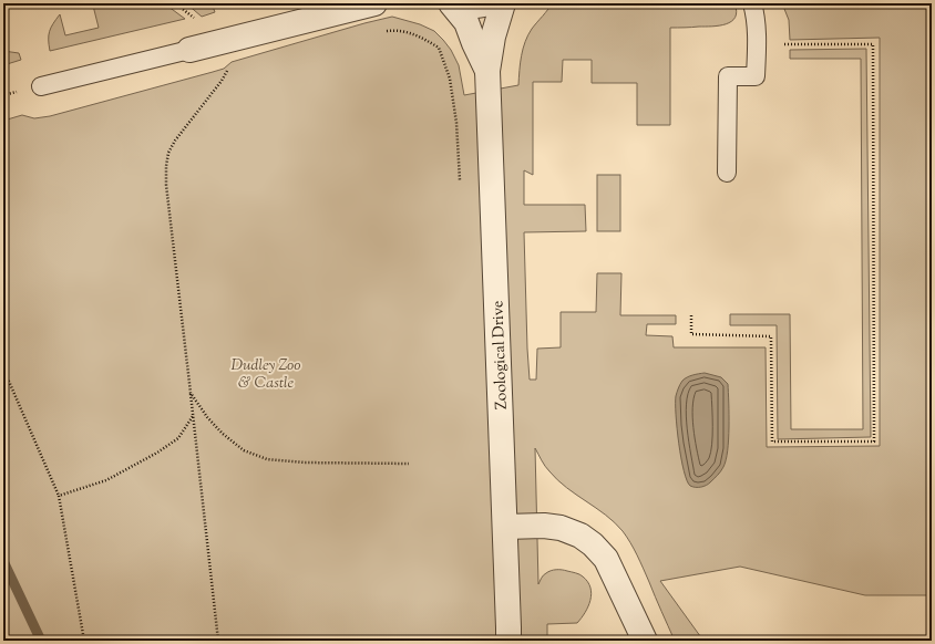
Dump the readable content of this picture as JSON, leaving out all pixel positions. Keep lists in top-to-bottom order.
{
  "streets": {
    "street": ["Zoological Drive"]
  },
  "parks": ["Dudley Zoo & Castle"]
}
